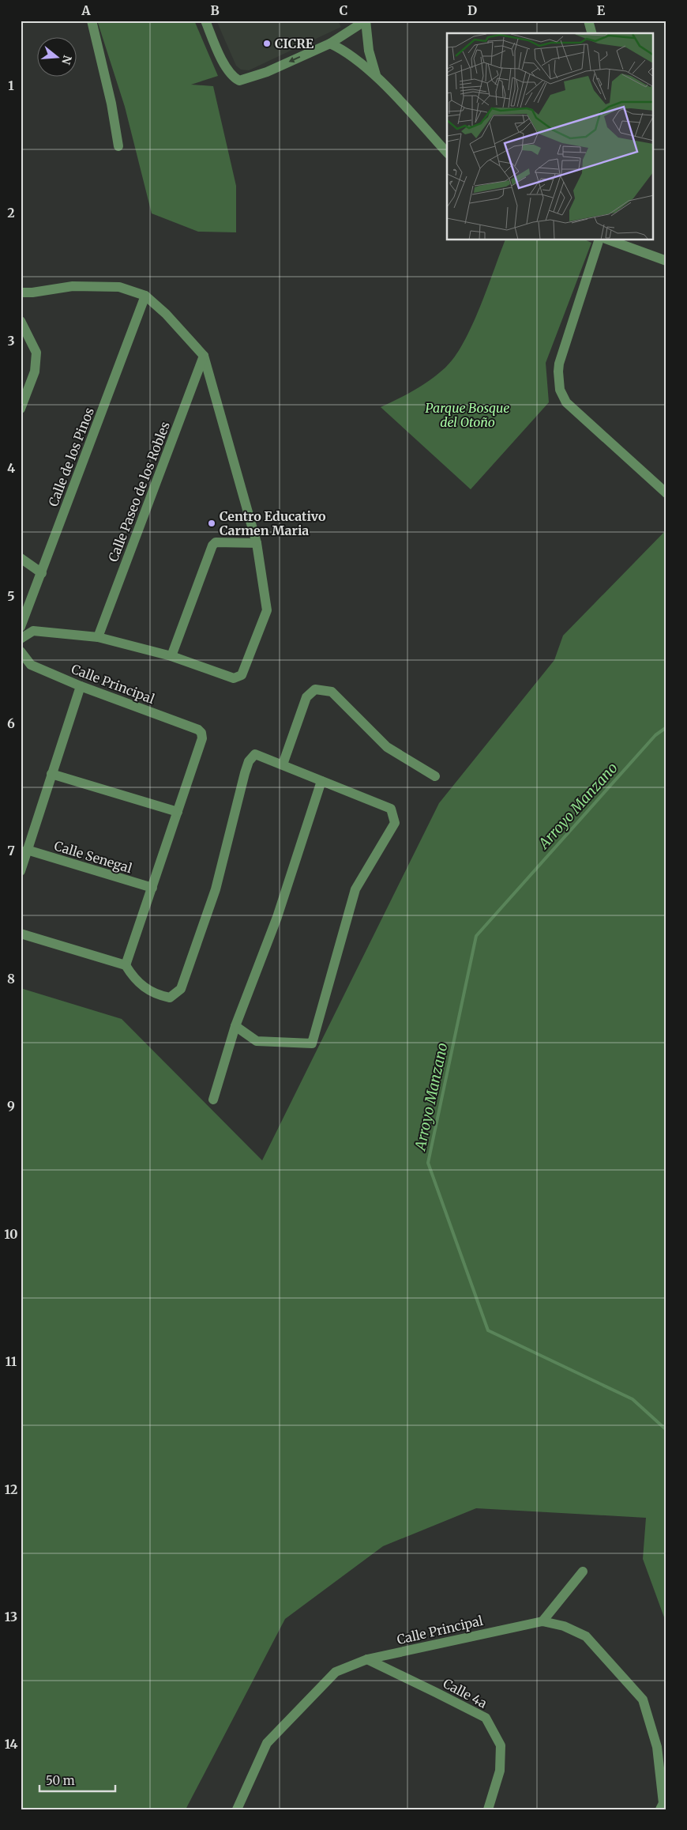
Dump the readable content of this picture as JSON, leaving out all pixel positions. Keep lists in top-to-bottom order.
{
  "streets": {
    "street": [
      "Calle de los Pinos",
      "Calle Paseo de los Robles",
      "Calle Principal",
      "Calle Senegal",
      "Calle 4a"
    ]
  },
  "crossings": [
    ["Calle Principal", "Calle 4a"]
  ],
  "water": ["Arroyo Manzano"],
  "parks": ["Parque Bosque del Otoño"],
  "places": ["CICRE", "Centro Educativo Carmen Maria"],
  "scale_bar": "50 m",
  "north": "right",
  "grid": {
    "columns": [
      "A",
      "B",
      "C",
      "D",
      "E"
    ],
    "rows": [
      "1",
      "2",
      "3",
      "4",
      "5",
      "6",
      "7",
      "8",
      "9",
      "10",
      "11",
      "12",
      "13",
      "14"
    ]
  }
}
